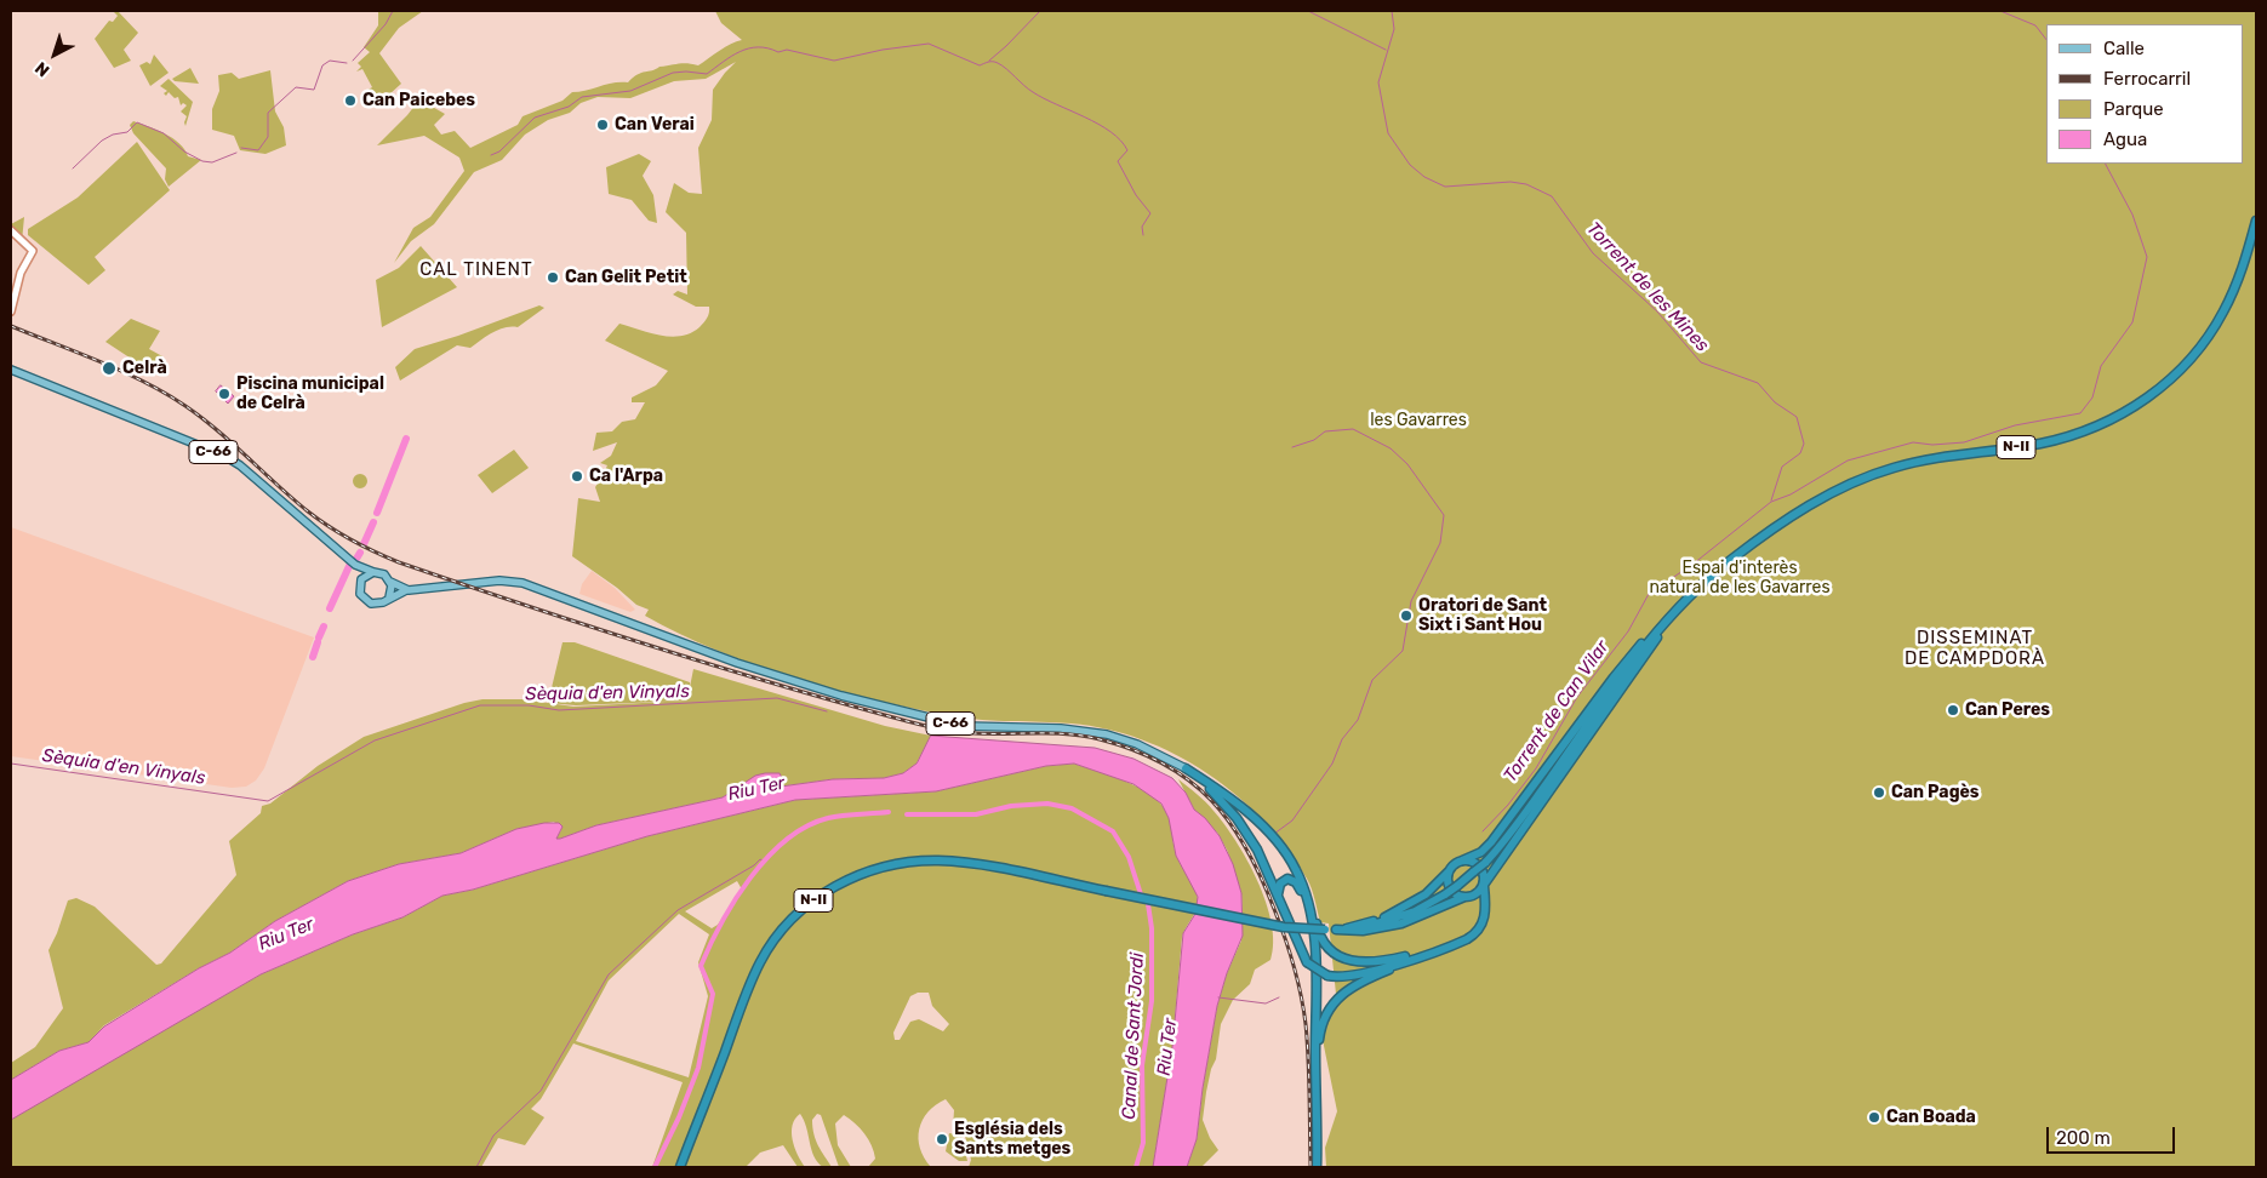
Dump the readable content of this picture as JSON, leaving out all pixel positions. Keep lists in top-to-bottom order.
{
  "streets": {
    "highway": ["N-II", "C-66"]
  },
  "districts": ["CAL TINENT", "DISSEMINAT DE CAMPDORÀ"],
  "water": [
    "Torrent de les Mines",
    "Sèquia d'en Vinyals",
    "Torrent de Can Vilar",
    "Riu Ter",
    "Canal de Sant Jordi"
  ],
  "parks": ["les Gavarres", "Espai d'interès natural de les Gavarres"],
  "places": [
    "Can Paicebes",
    "Can Verai",
    "Can Gelit Petit",
    "Celrà",
    "Piscina municipal de Celrà",
    "Ca l'Arpa",
    "Oratori de Sant Sixt i Sant Hou",
    "Can Peres",
    "Can Pagès",
    "Can Boada",
    "Església dels Sants metges"
  ],
  "legend": [
    "Calle",
    "Ferrocarril",
    "Parque",
    "Agua"
  ],
  "scale_bar": "200 m",
  "north": "bottom left"
}
